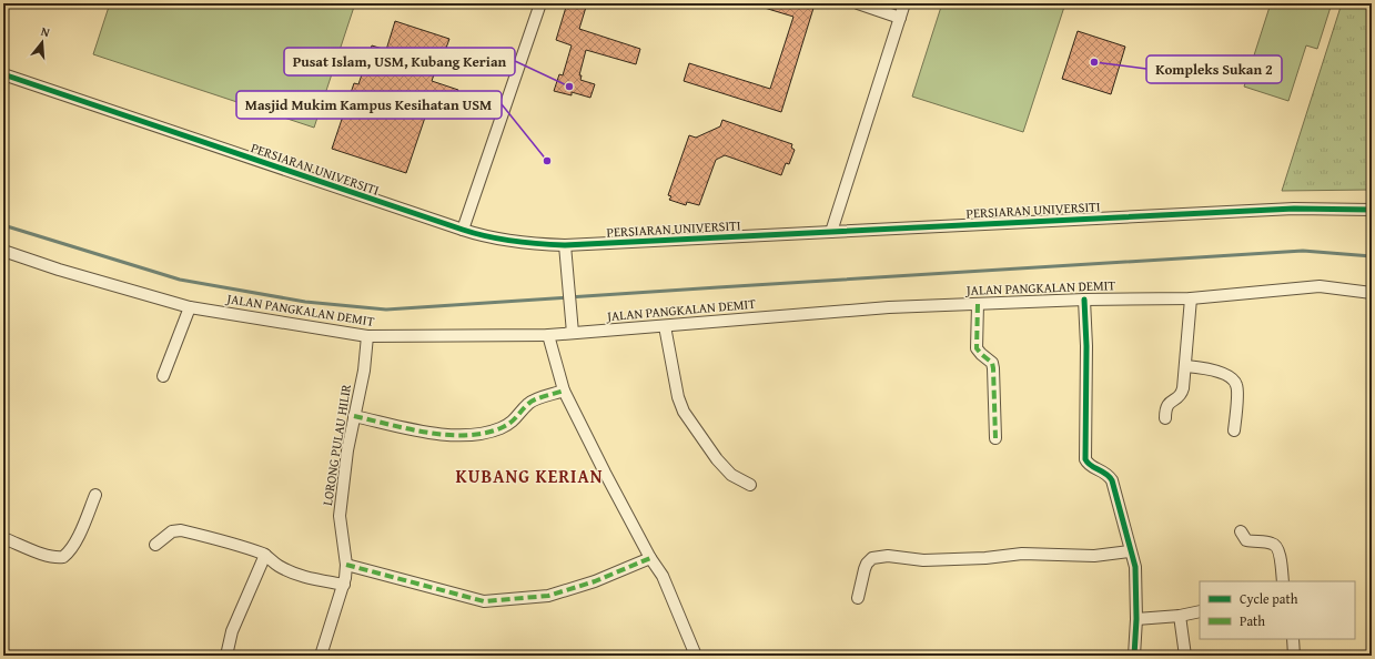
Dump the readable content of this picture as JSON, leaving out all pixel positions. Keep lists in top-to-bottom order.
{
  "streets": {
    "street": ["PERSIARAN UNIVERSITI", "JALAN PANGKALAN DEMIT", "LORONG PULAU HILIR"]
  },
  "crossings": [
    ["JALAN PANGKALAN DEMIT", "LORONG PULAU HILIR"]
  ],
  "districts": ["KUBANG KERIAN"],
  "places": ["Kompleks Sukan 2", "Pusat Islam, USM, Kubang Kerian", "Masjid Mukim Kampus Kesihatan USM"],
  "legend": ["Cycle path", "Path"],
  "north": "top"
}
